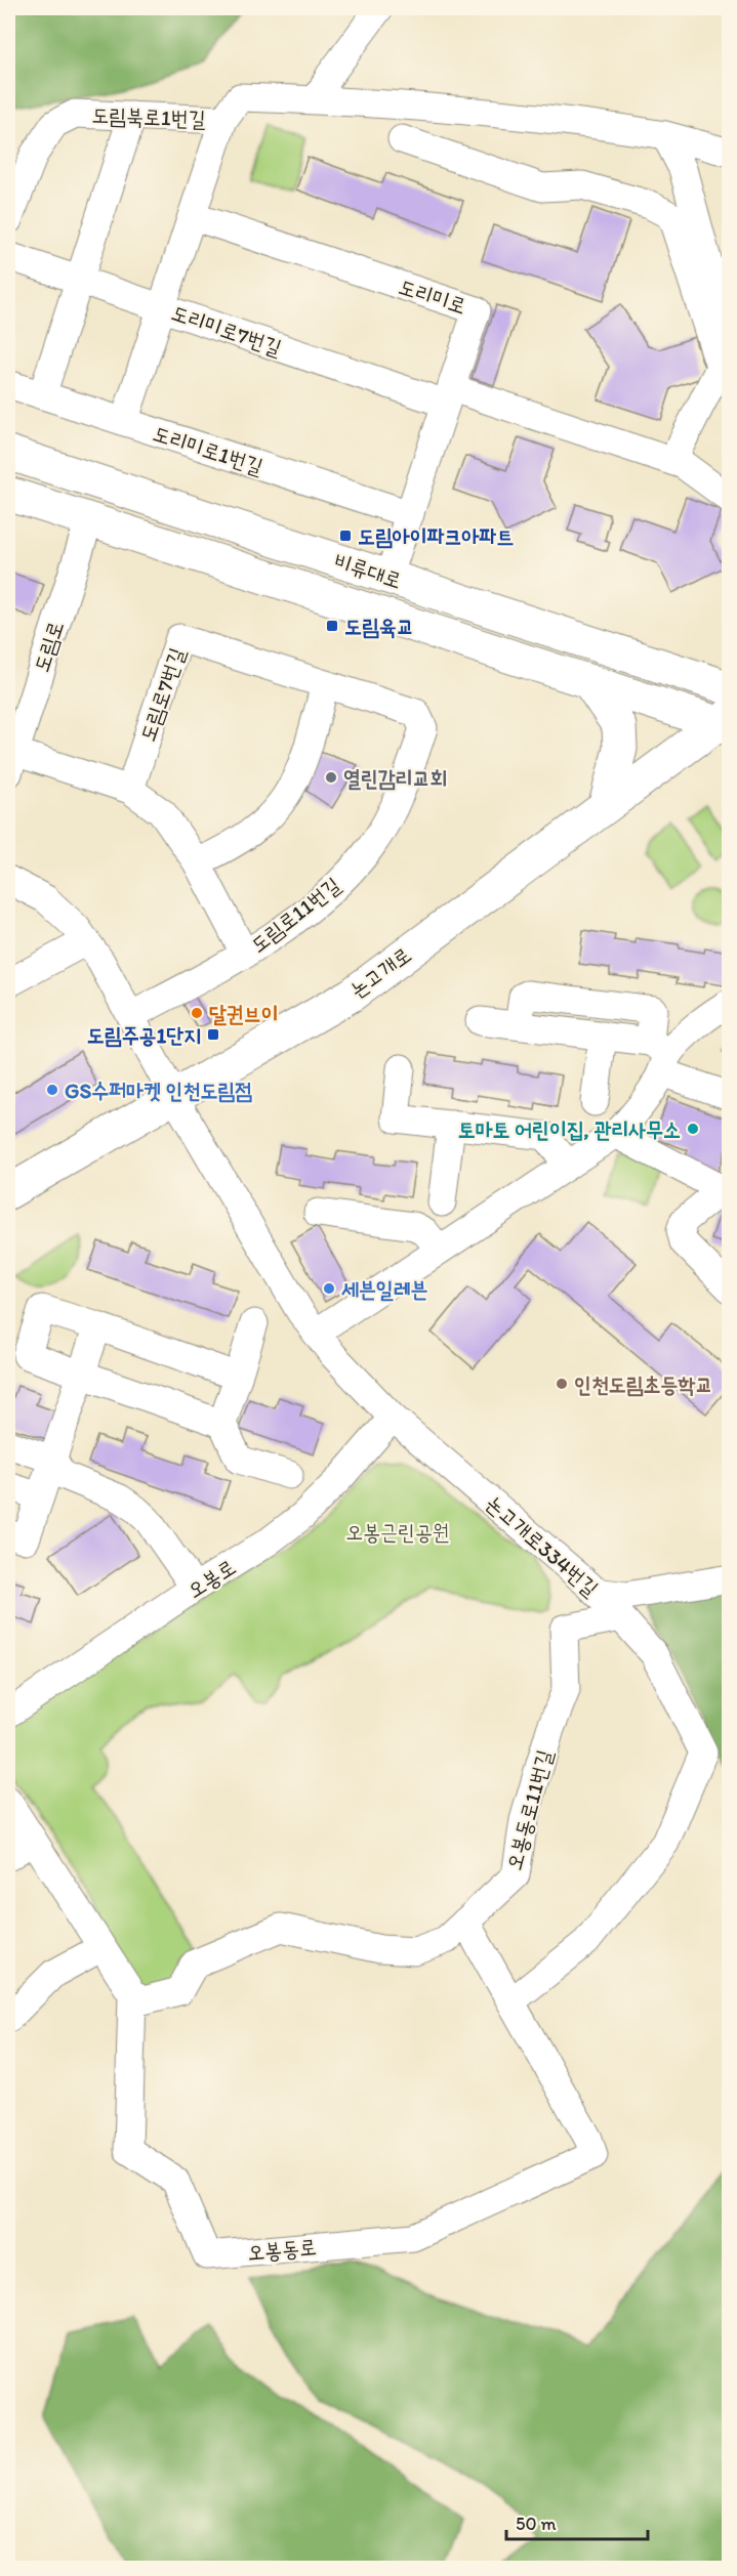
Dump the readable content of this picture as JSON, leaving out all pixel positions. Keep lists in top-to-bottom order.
{
  "streets": {
    "main road": ["비류대로", "논고개로"],
    "street": [
      "도림북로1번길",
      "도리미로",
      "도리미로7번길",
      "도리미로1번길",
      "도림로",
      "도림로7번길",
      "도림로11번길",
      "논고개로334번길",
      "오봉로",
      "오봉동로11번길",
      "오봉동로"
    ]
  },
  "crossings": [
    ["도리미로", "도리미로7번길"],
    ["도리미로", "도리미로1번길"],
    ["도리미로", "비류대로"],
    ["비류대로", "도림로"],
    ["비류대로", "논고개로"],
    ["도림로7번길", "도림로11번길"],
    ["논고개로", "논고개로334번길"],
    ["논고개로334번길", "오봉로"],
    ["논고개로334번길", "오봉동로11번길"],
    ["논고개로334번길", "오봉동로"],
    ["오봉동로11번길", "오봉동로"]
  ],
  "parks": ["오봉근린공원"],
  "places": {
    "transit": ["도림아이파크아파트", "도림육교", "도림주공1단지"],
    "other": [
      "열린감리교회",
      "달권브이",
      "GS수퍼마켓 인천도림점",
      "토마토 어린이집, 관리사무소",
      "세븐일레븐",
      "인천도림초등학교"
    ]
  },
  "scale_bar": "50 m"
}
